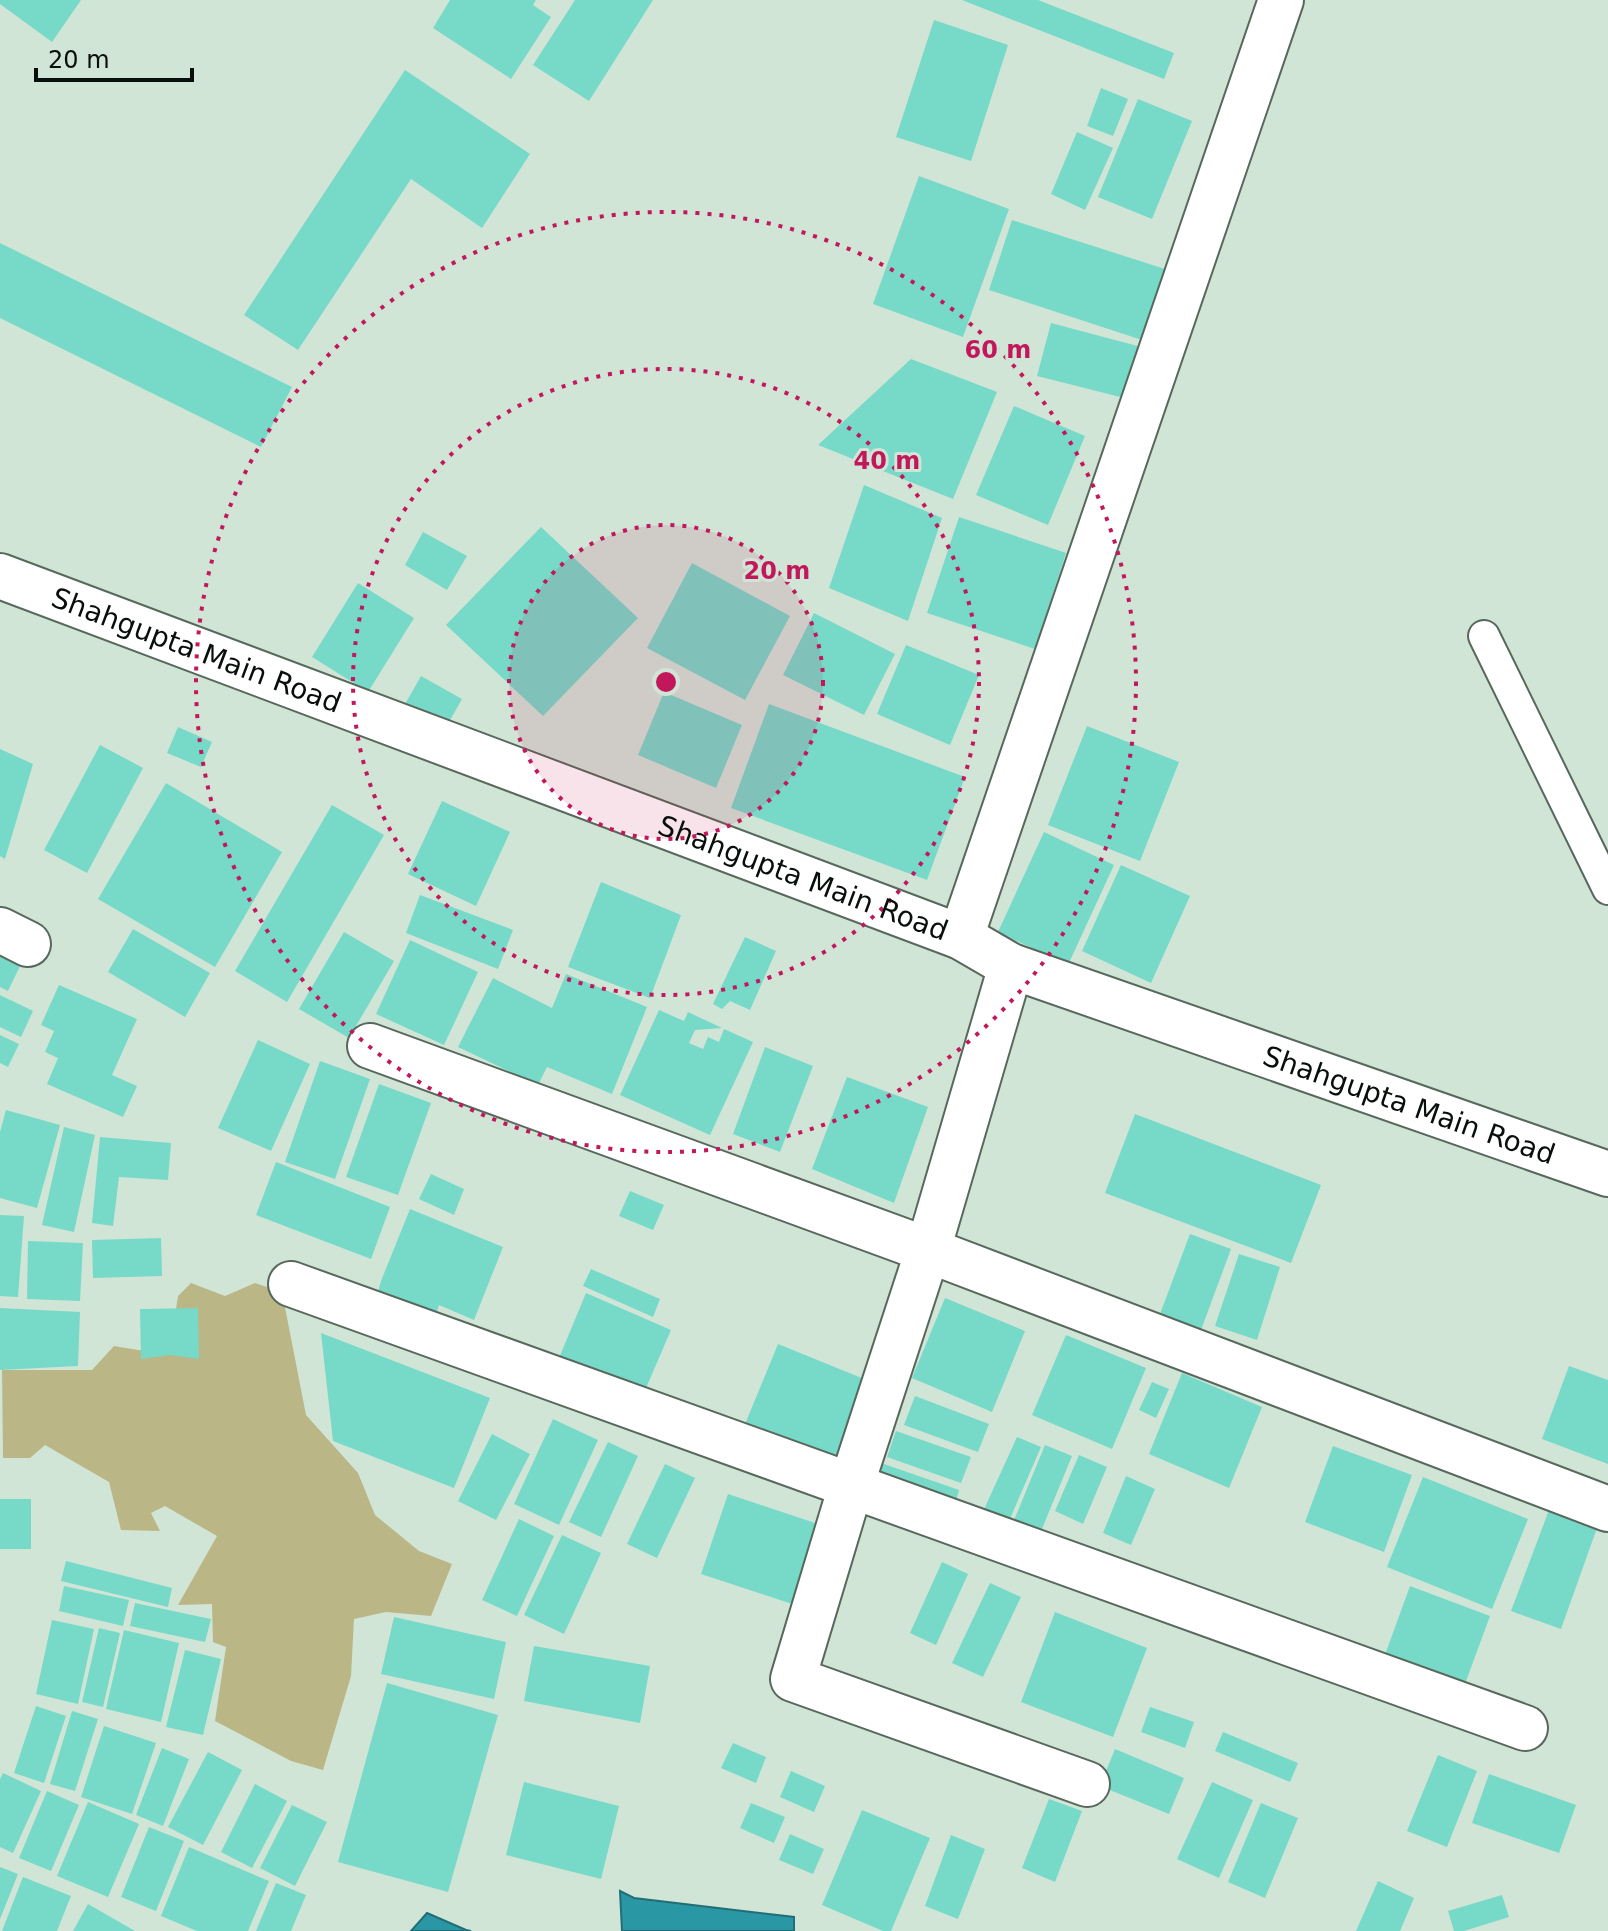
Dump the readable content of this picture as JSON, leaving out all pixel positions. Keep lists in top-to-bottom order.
{
  "streets": {
    "street": ["Shahgupta Main Road"]
  },
  "scale_bar": "20 m",
  "rings": ["60 m", "40 m", "20 m"]
}
